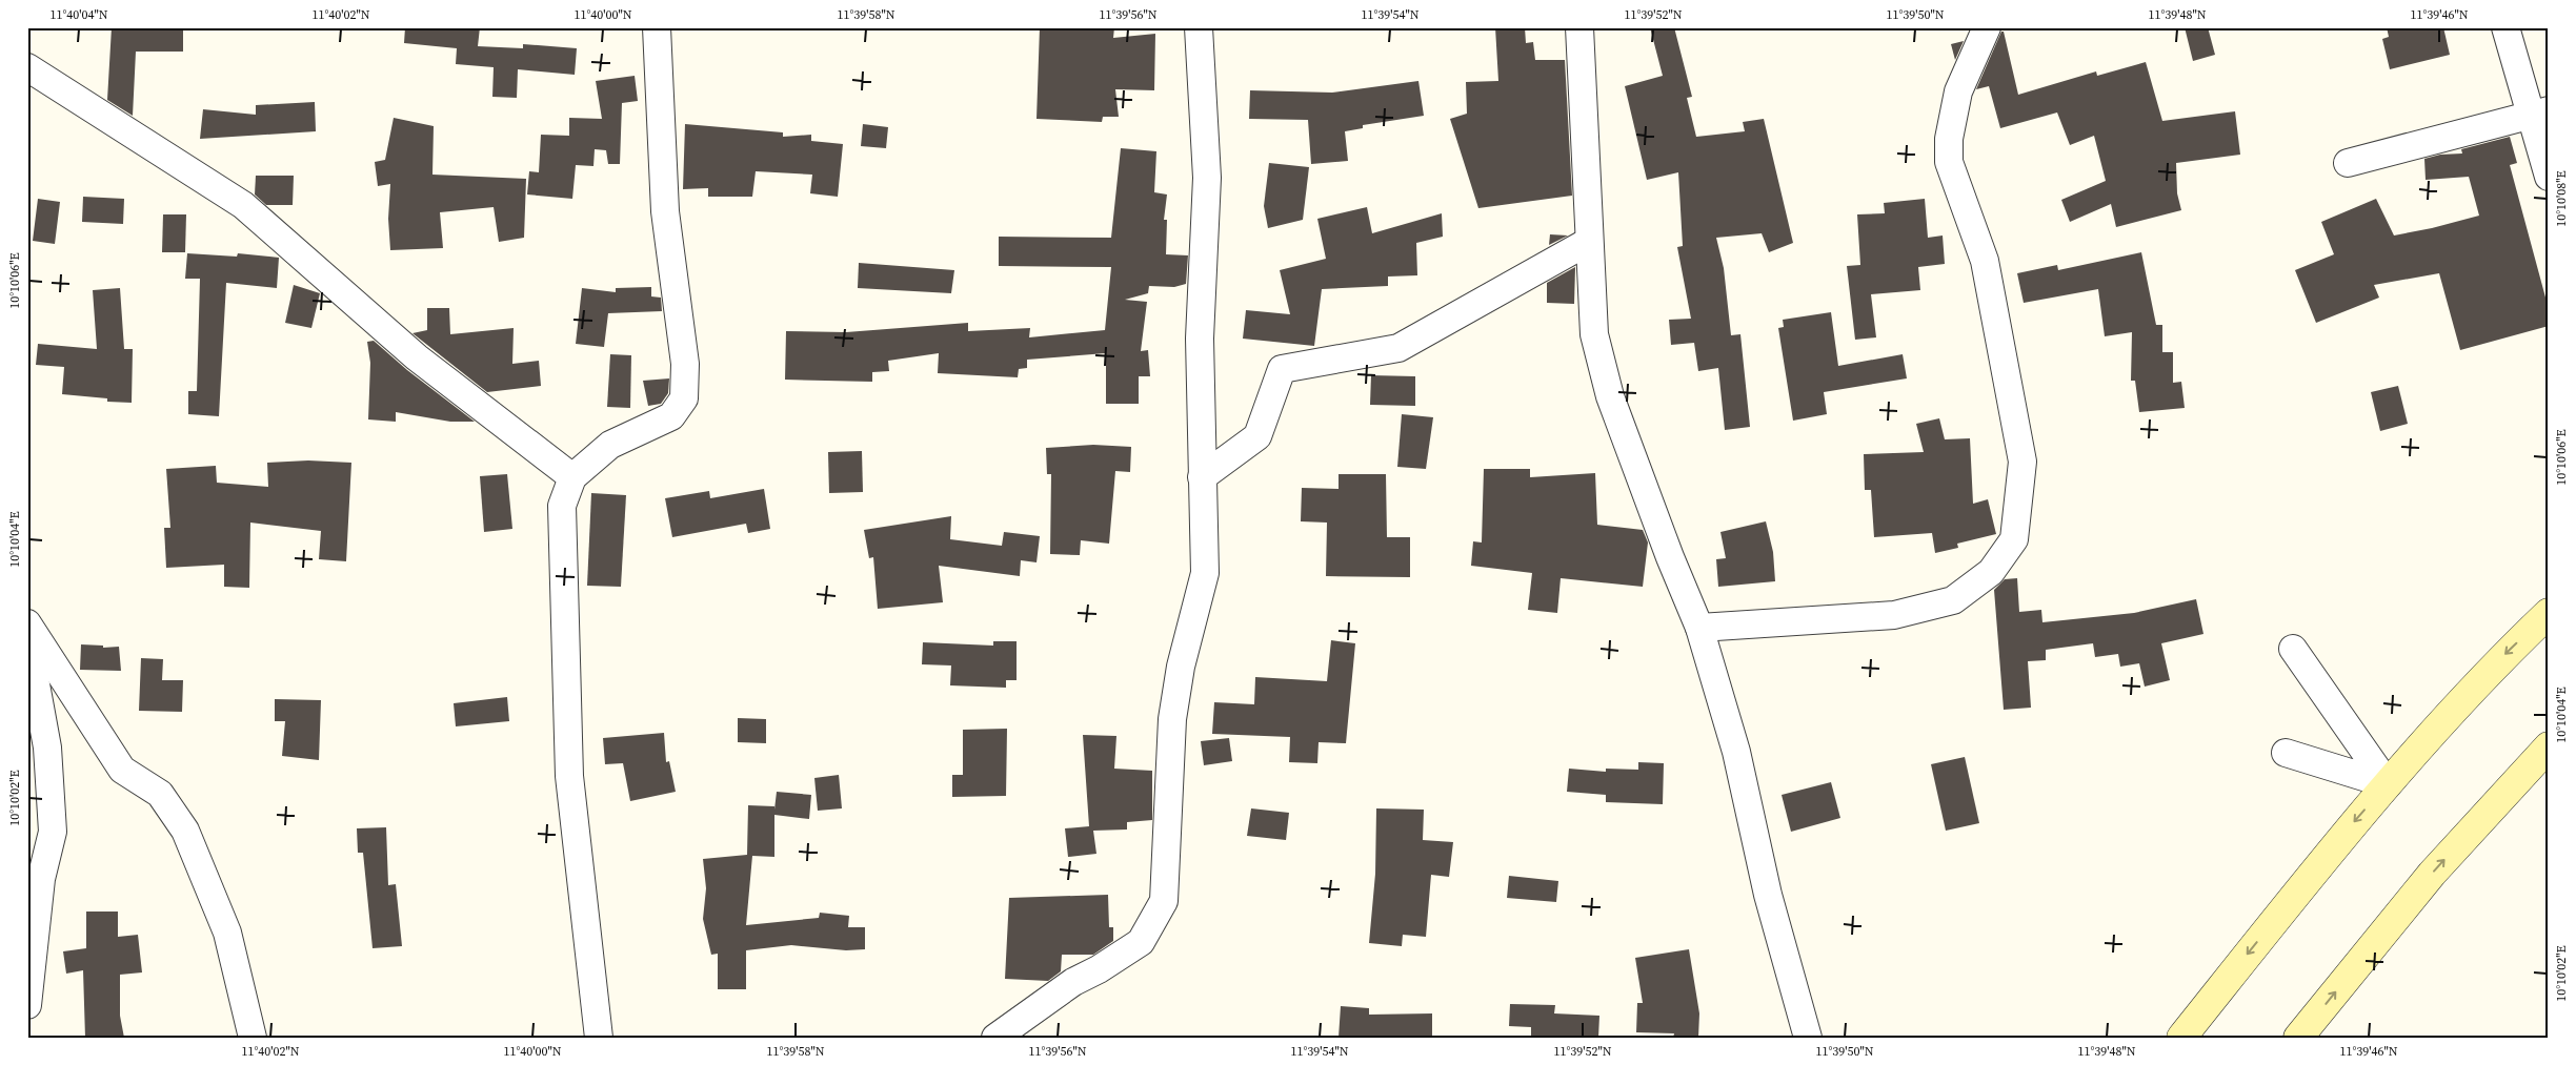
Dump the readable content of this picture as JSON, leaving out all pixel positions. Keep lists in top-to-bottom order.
{
  "coordinates": [
    "11°40'04\"N",
    "11°40'02\"N",
    "11°40'00\"N",
    "11°39'58\"N",
    "11°39'56\"N",
    "11°39'54\"N",
    "11°39'52\"N",
    "11°39'50\"N",
    "11°39'48\"N",
    "11°39'46\"N",
    "10°10'08\"E",
    "10°10'06\"E",
    "10°10'04\"E",
    "10°10'02\"E"
  ]
}
